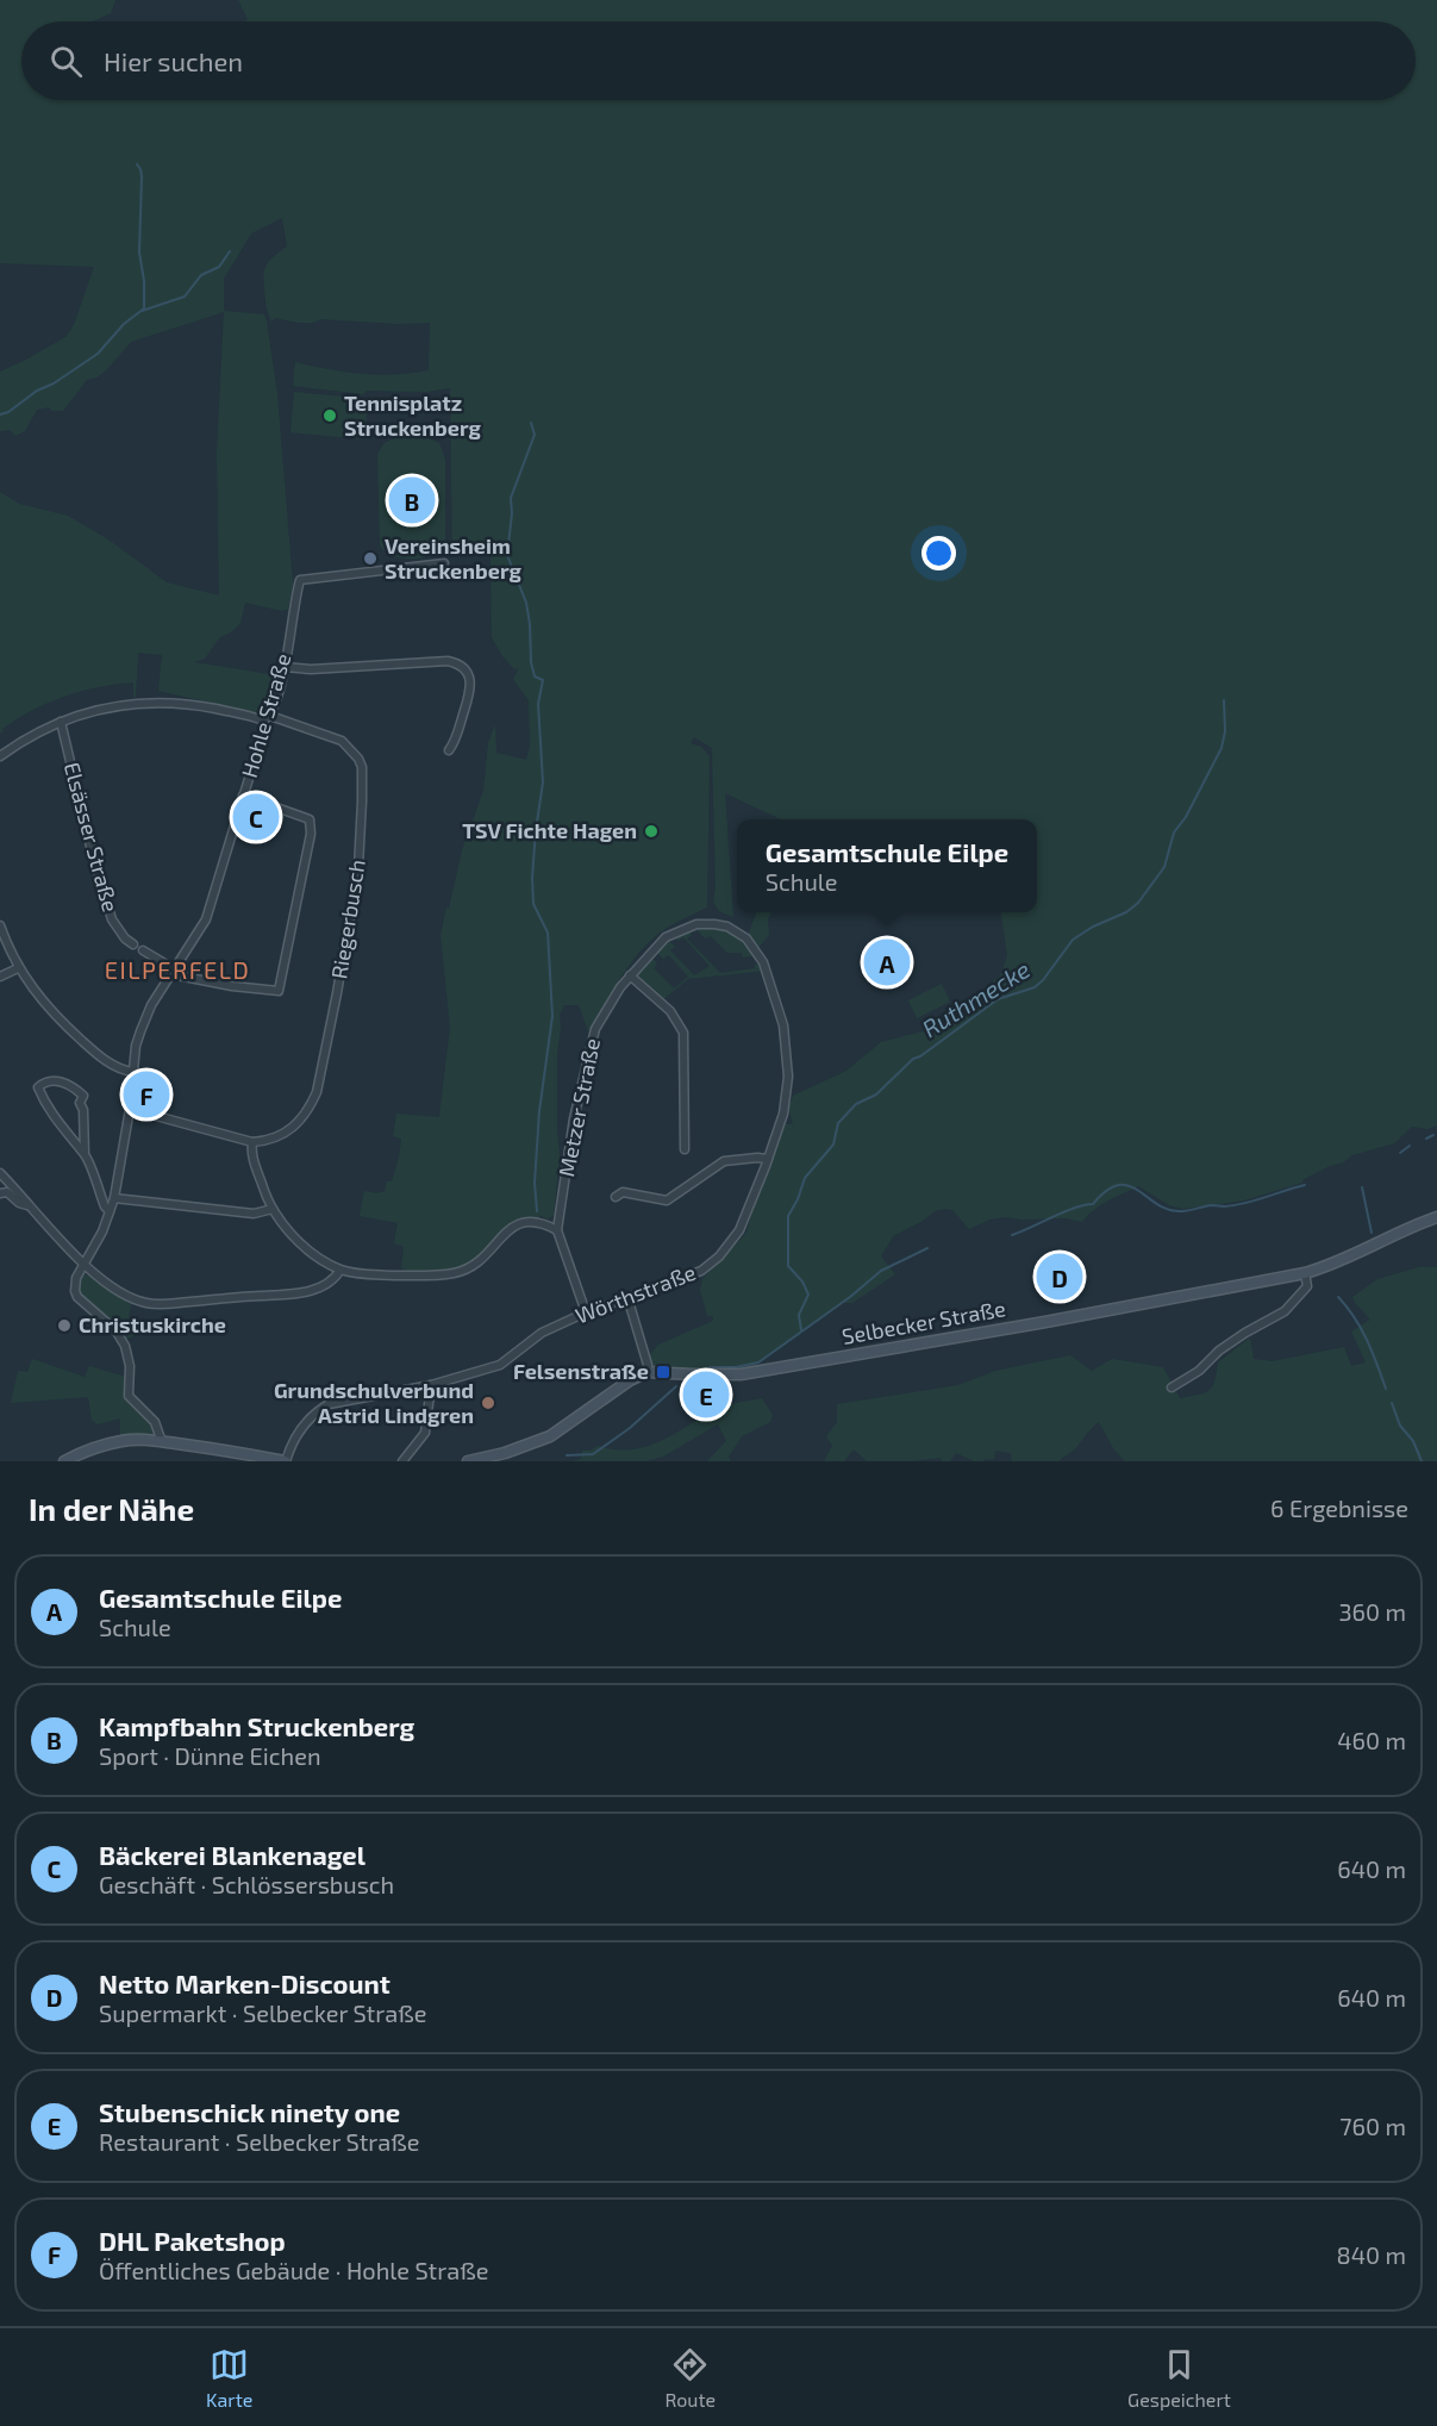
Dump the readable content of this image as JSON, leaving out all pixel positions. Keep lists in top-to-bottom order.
{
  "streets": {
    "main road": ["Selbecker Straße"],
    "street": [
      "Hohle Straße",
      "Elsässer Straße",
      "Riegerbusch",
      "Metzer Straße",
      "Wörthstraße"
    ]
  },
  "crossings": [
    ["Hohle Straße", "Riegerbusch"],
    ["Elsässer Straße", "Riegerbusch"],
    ["Metzer Straße", "Wörthstraße"]
  ],
  "districts": ["EILPERFELD"],
  "water": ["Ruthmecke"],
  "places": {
    "other": [
      "Tennisplatz Struckenberg",
      "Vereinsheim Struckenberg",
      "TSV Fichte Hagen",
      "Christuskirche",
      "Grundschulverbund Astrid Lindgren"
    ],
    "transit": ["Felsenstraße"]
  },
  "page": {
    "search": "Hier suchen",
    "pins": [
      "B",
      "C",
      "A",
      "F",
      "D",
      "E"
    ],
    "popup": ["Gesamtschule Eilpe", "Schule"],
    "heading": ["In der Nähe", "6 Ergebnisse"],
    "list": [
      {
        "mark": "A",
        "name": "Gesamtschule Eilpe",
        "note": "Schule",
        "value": "360 m"
      },
      {
        "mark": "B",
        "name": "Kampfbahn Struckenberg",
        "note": "Sport · Dünne Eichen",
        "value": "460 m"
      },
      {
        "mark": "C",
        "name": "Bäckerei Blankenagel",
        "note": "Geschäft · Schlössersbusch",
        "value": "640 m"
      },
      {
        "mark": "D",
        "name": "Netto Marken-Discount",
        "note": "Supermarkt · Selbecker Straße",
        "value": "640 m"
      },
      {
        "mark": "E",
        "name": "Stubenschick ninety one",
        "note": "Restaurant · Selbecker Straße",
        "value": "760 m"
      },
      {
        "mark": "F",
        "name": "DHL Paketshop",
        "note": "Öffentliches Gebäude · Hohle Straße",
        "value": "840 m"
      }
    ],
    "nav": ["Karte", "Route", "Gespeichert"]
  }
}
